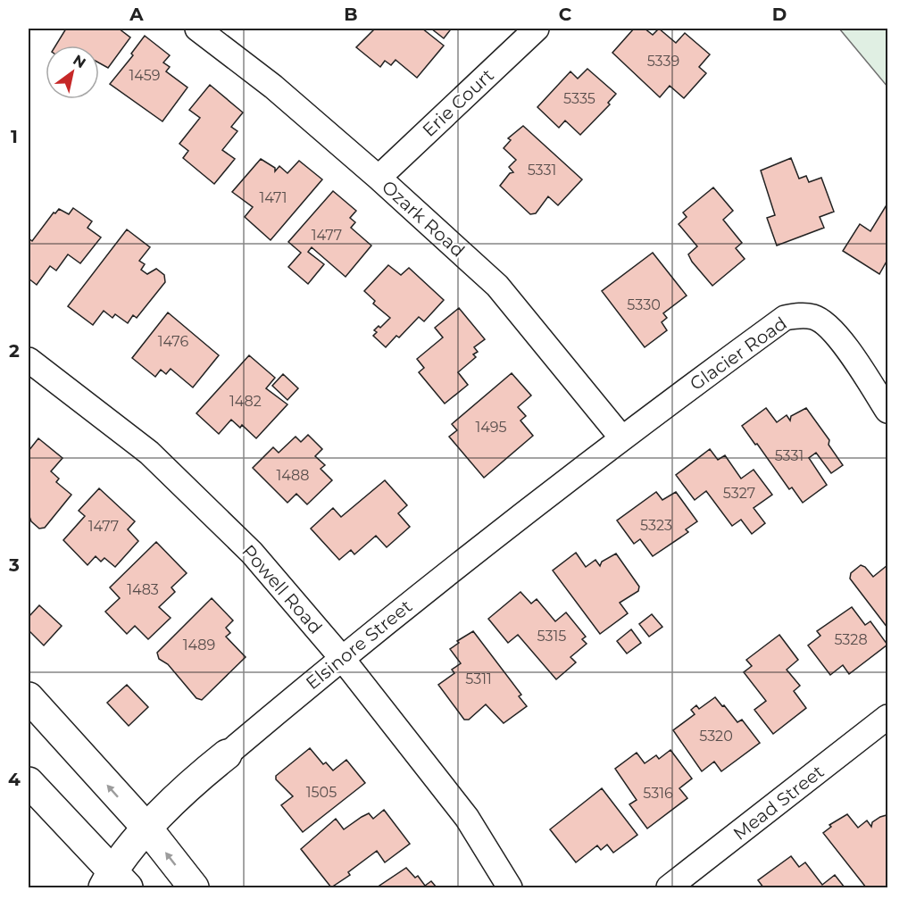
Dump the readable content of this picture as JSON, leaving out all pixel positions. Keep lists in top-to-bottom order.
{
  "streets": {
    "main road": ["Elsinore Street"],
    "street": [
      "Erie Court",
      "Ozark Road",
      "Glacier Road",
      "Powell Road",
      "Mead Street"
    ]
  },
  "crossings": [
    ["Erie Court", "Ozark Road"],
    ["Ozark Road", "Glacier Road"],
    ["Ozark Road", "Elsinore Street"],
    ["Glacier Road", "Elsinore Street"],
    ["Powell Road", "Elsinore Street"]
  ],
  "house_numbers": [
    "5339",
    "1459",
    "5335",
    "5331",
    "1471",
    "1477",
    "5330",
    "1476",
    "1482",
    "1495",
    "5331",
    "1488",
    "5327",
    "5323",
    "1477",
    "1483",
    "5315",
    "5328",
    "1489",
    "5311",
    "5320",
    "1505",
    "5316"
  ],
  "north": "top right",
  "grid": {
    "columns": [
      "A",
      "B",
      "C",
      "D"
    ],
    "rows": [
      "1",
      "2",
      "3",
      "4"
    ]
  }
}
